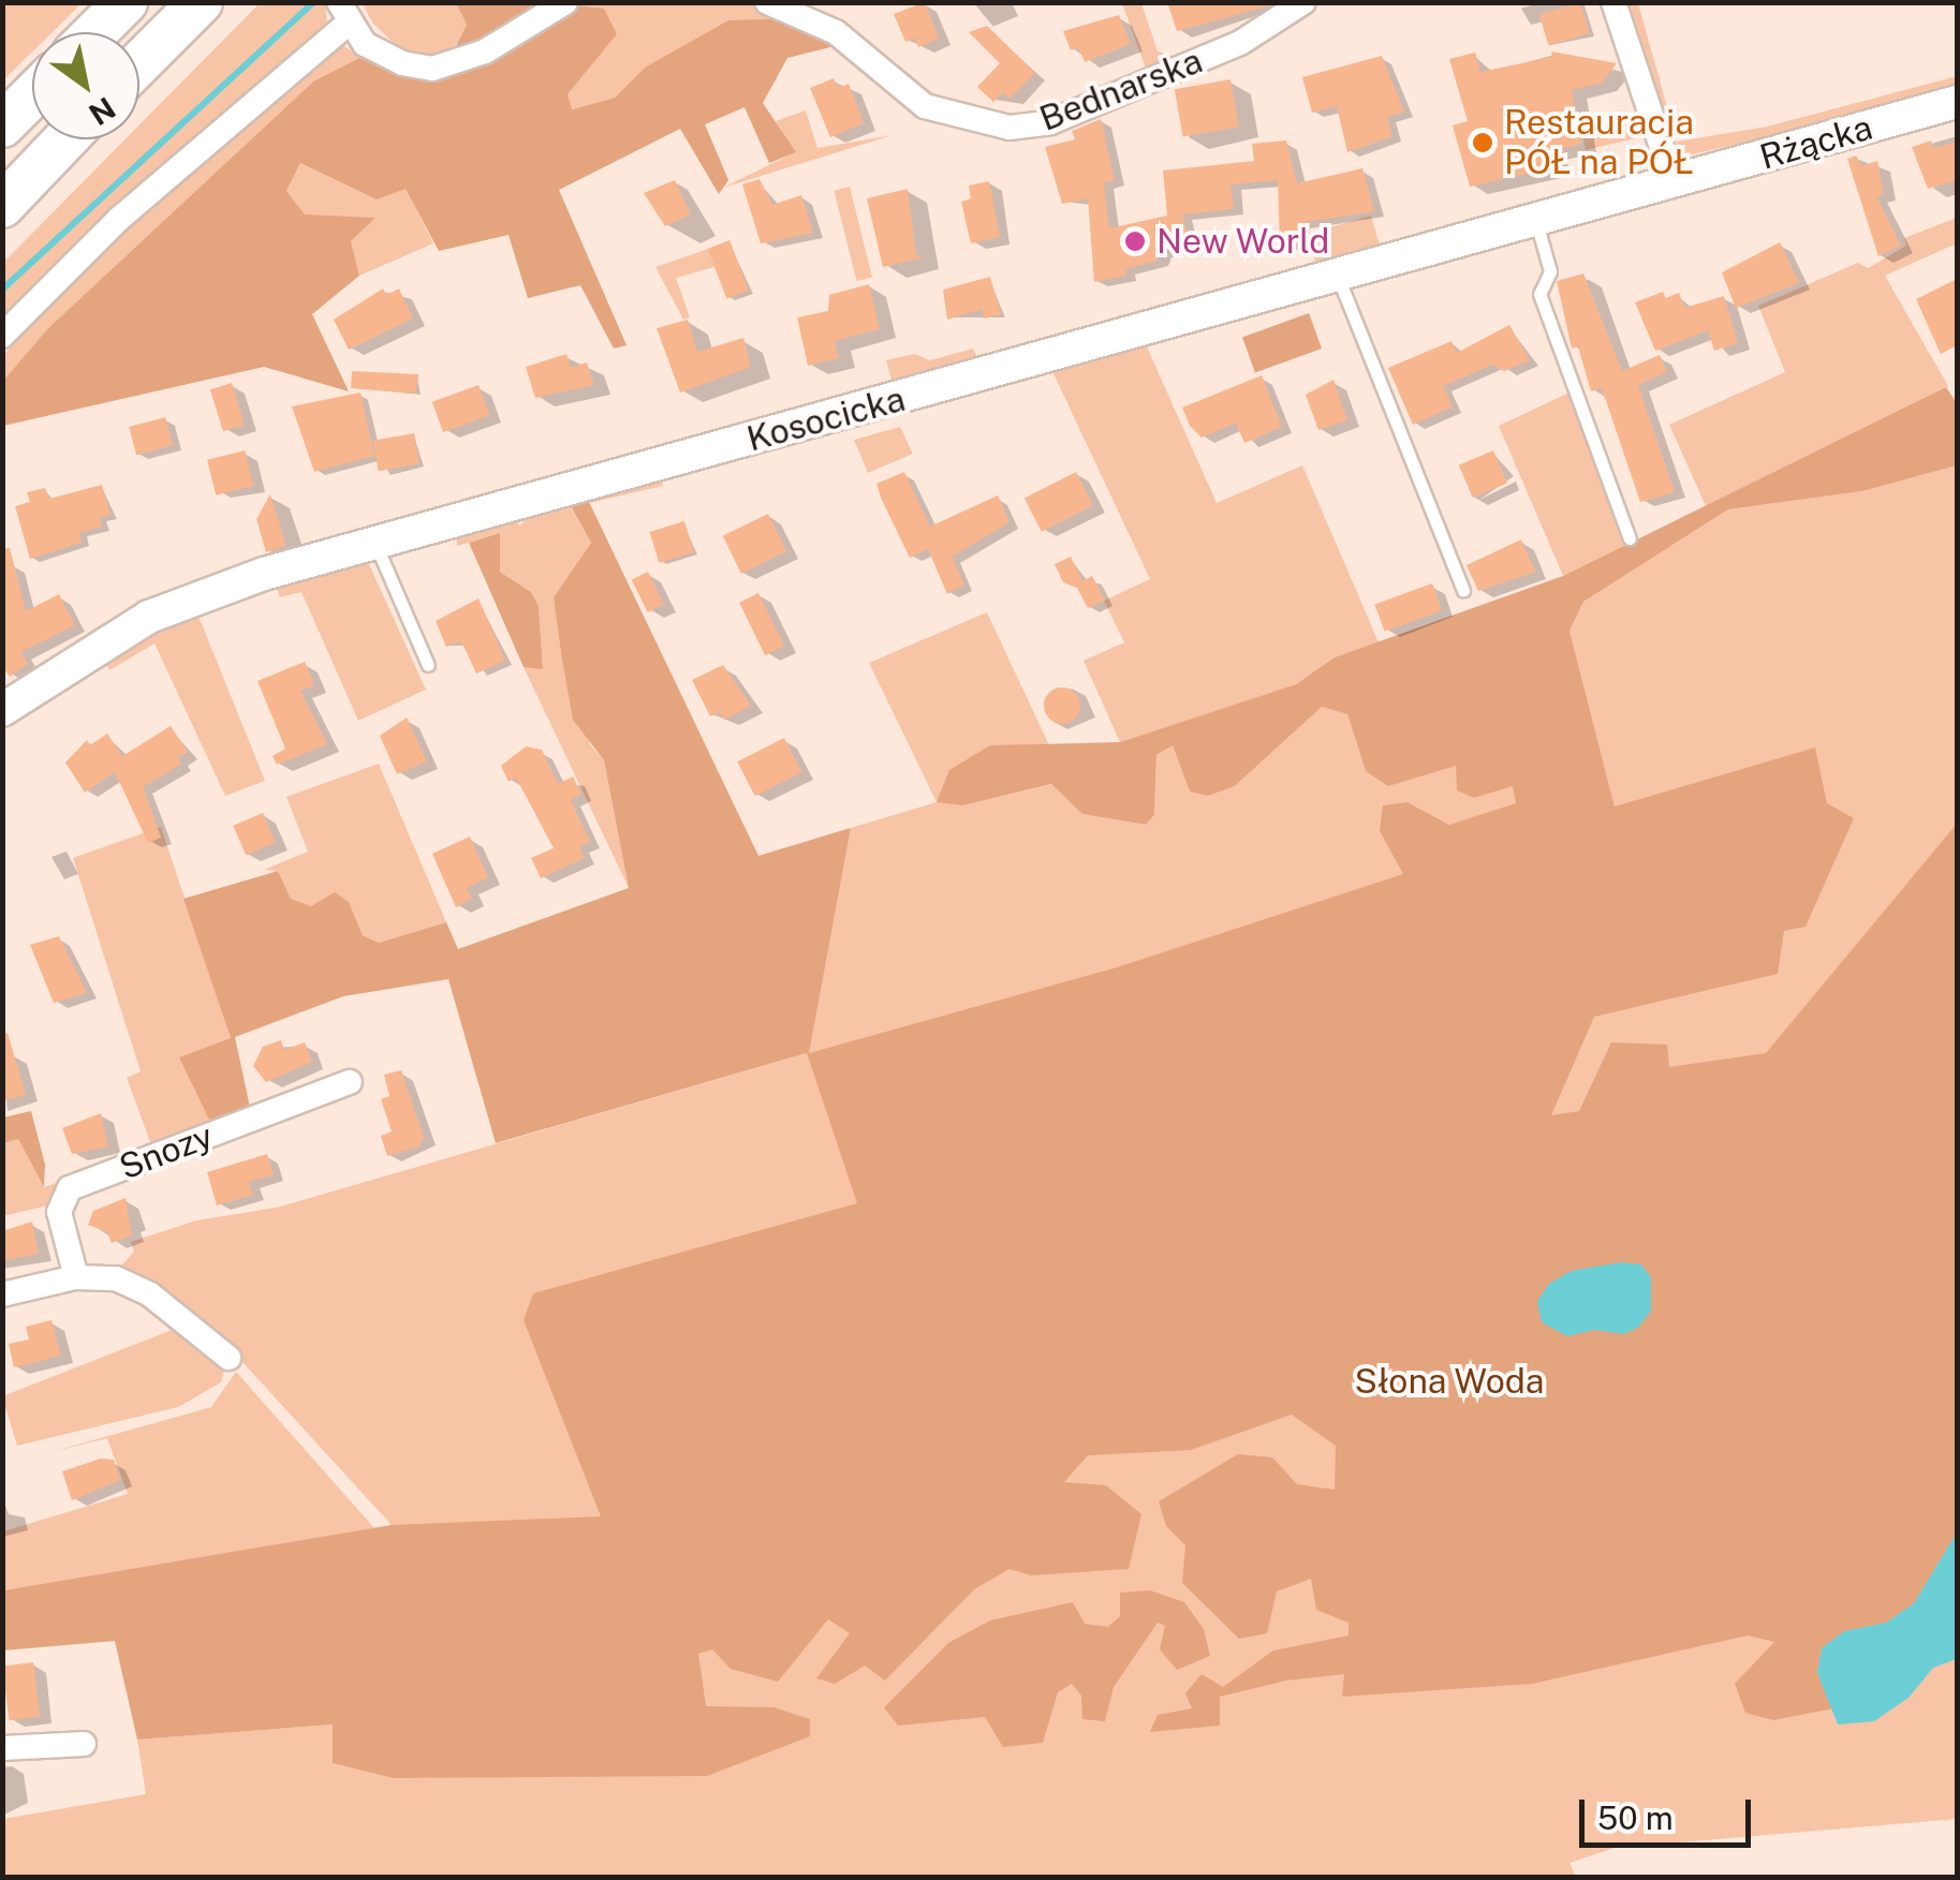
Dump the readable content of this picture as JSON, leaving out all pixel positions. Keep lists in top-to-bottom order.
{
  "streets": {
    "street": [
      "Bednarska",
      "Rżącka",
      "Kosocicka",
      "Snozy"
    ]
  },
  "crossings": [
    ["Rżącka", "Kosocicka"]
  ],
  "parks": ["Słona Woda"],
  "places": ["Restauracja PÓŁ na PÓŁ", "New World"],
  "scale_bar": "50 m",
  "north": "bottom right"
}
